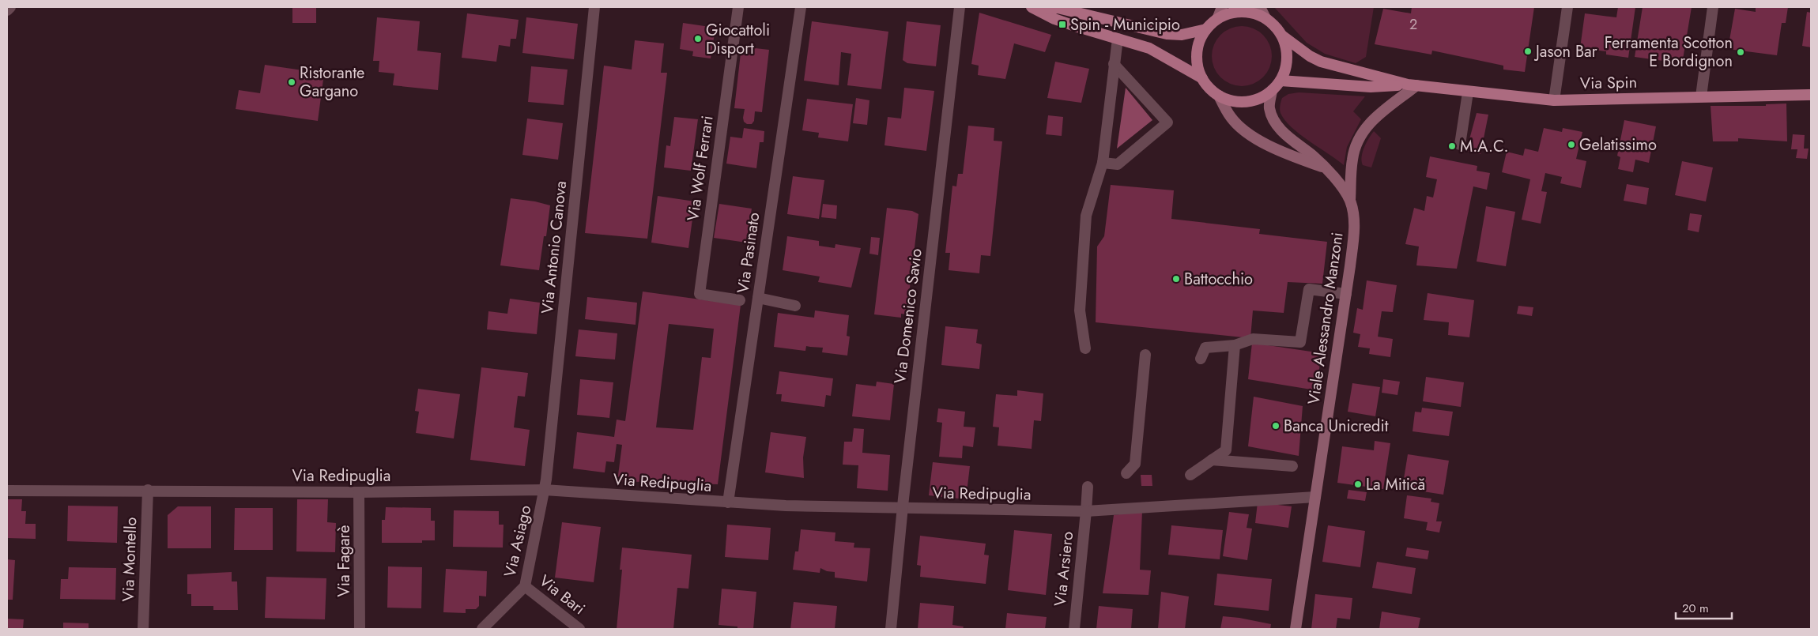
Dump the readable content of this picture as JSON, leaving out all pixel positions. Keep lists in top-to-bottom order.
{
  "streets": {
    "main road": ["Via Spin", "Viale Alessandro Manzoni"],
    "street": [
      "Via Wolf Ferrari",
      "Via Antonio Canova",
      "Via Pasinato",
      "Via Domenico Savio",
      "Via Redipuglia",
      "Via Asiago",
      "Via Montello",
      "Via Fagarè",
      "Via Arsiero",
      "Via Bari"
    ]
  },
  "crossings": [
    ["Via Spin", "Viale Alessandro Manzoni"],
    ["Via Antonio Canova", "Via Redipuglia"],
    ["Via Antonio Canova", "Via Asiago"],
    ["Via Pasinato", "Via Redipuglia"],
    ["Via Domenico Savio", "Via Redipuglia"],
    ["Viale Alessandro Manzoni", "Via Redipuglia"],
    ["Via Redipuglia", "Via Asiago"],
    ["Via Redipuglia", "Via Montello"],
    ["Via Redipuglia", "Via Fagarè"],
    ["Via Redipuglia", "Via Arsiero"],
    ["Via Asiago", "Via Bari"]
  ],
  "places": {
    "transit": ["Spin - Municipio"],
    "other": [
      "Giocattoli Disport",
      "Jason Bar",
      "Ferramenta Scotton E Bordignon",
      "Ristorante Gargano",
      "Gelatissimo",
      "M.A.C.",
      "Battocchio",
      "Banca Unicredit",
      "La Mitică"
    ]
  },
  "house_numbers": ["2"],
  "scale_bar": "20 m"
}
